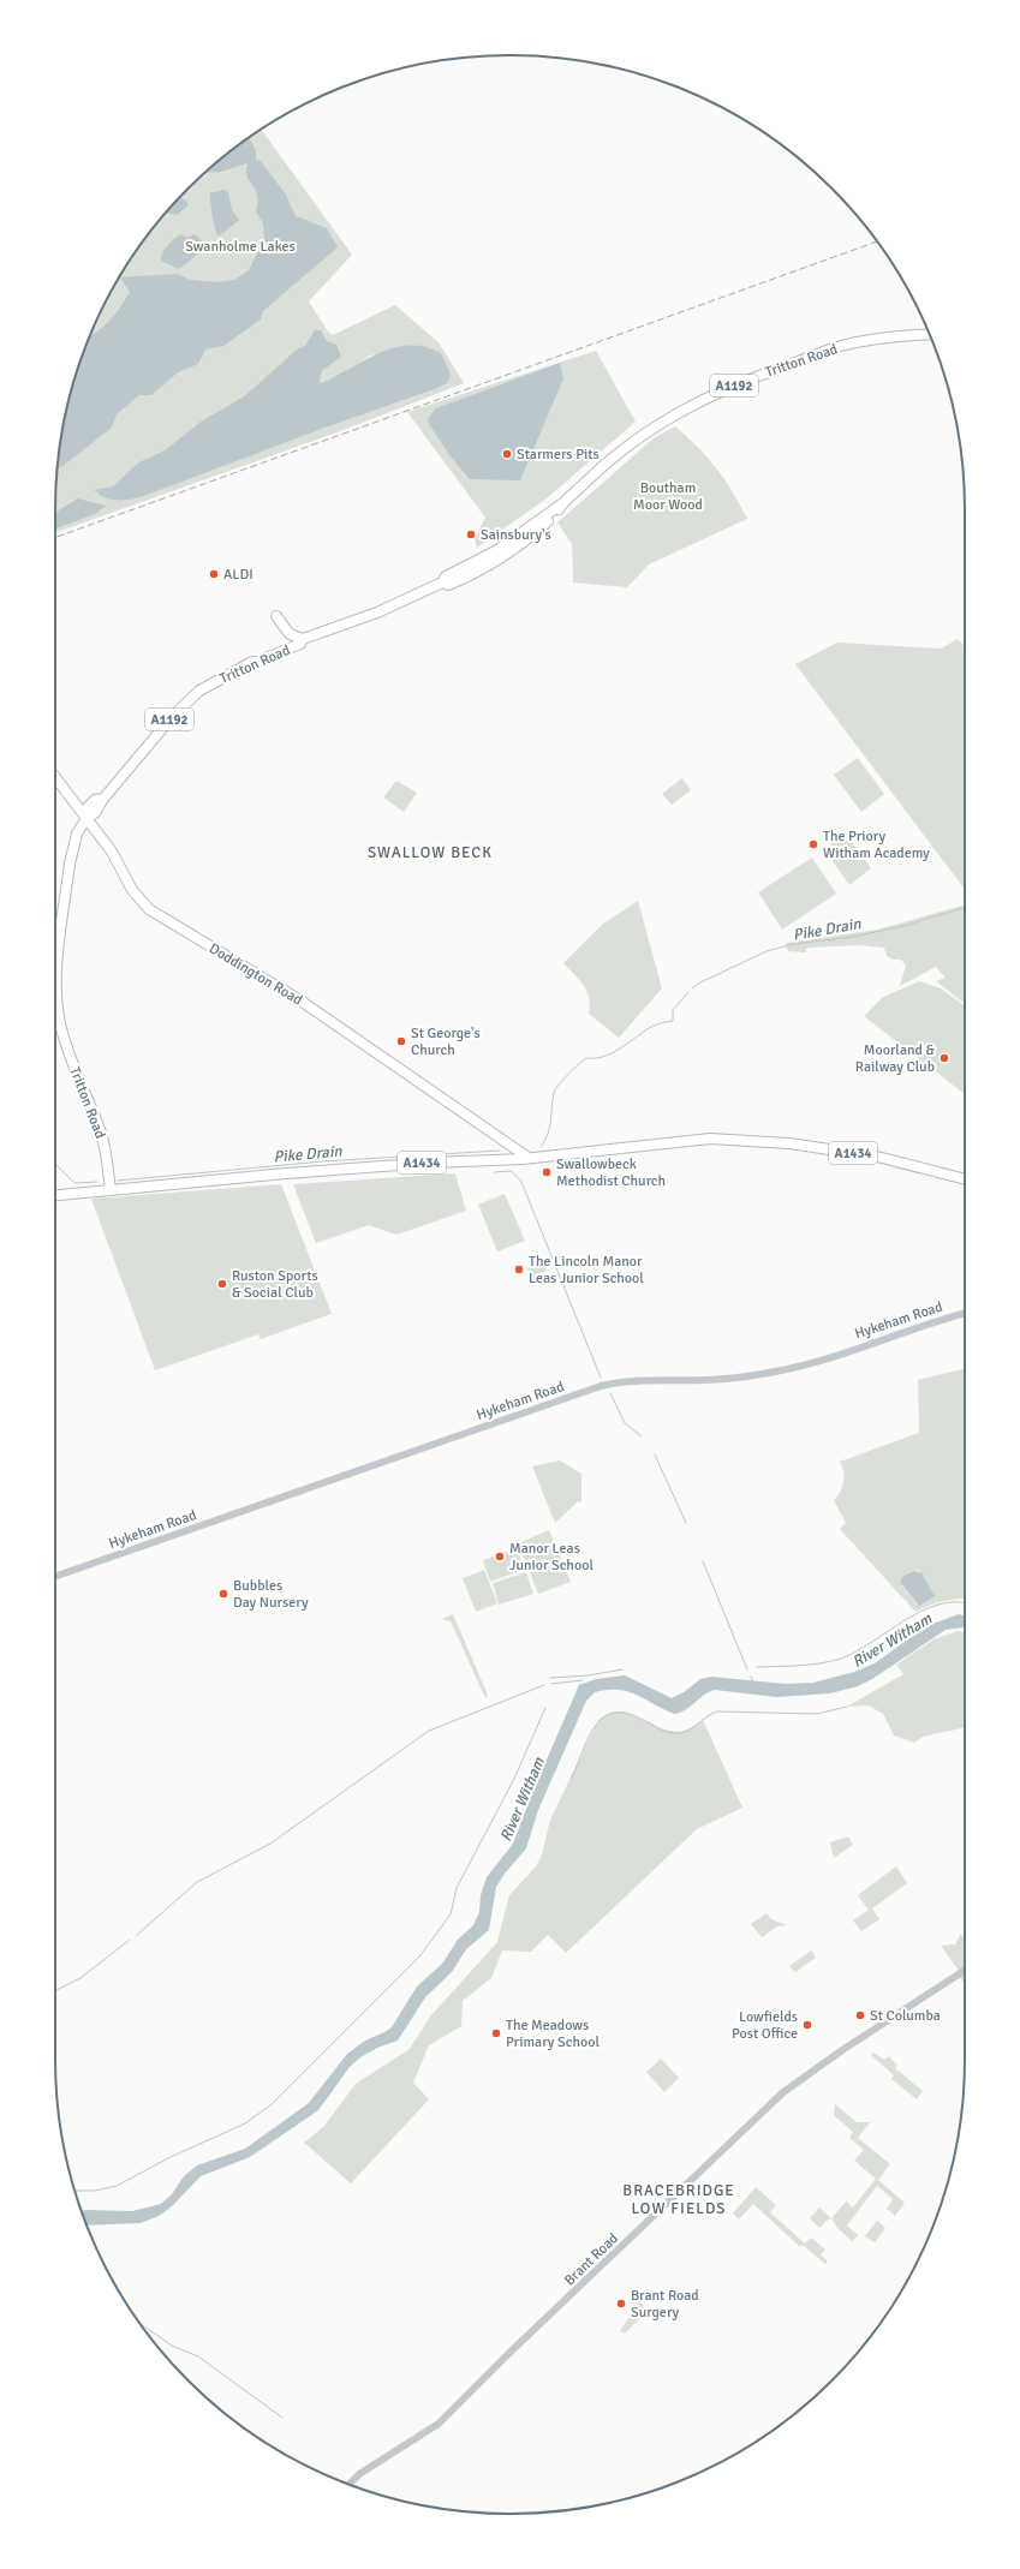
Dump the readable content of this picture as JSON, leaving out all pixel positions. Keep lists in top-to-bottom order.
{
  "streets": {
    "main road": [
      "Tritton Road",
      "A1192",
      "Doddington Road",
      "A1434"
    ],
    "street": ["Hykeham Road", "Brant Road"]
  },
  "crossings": [
    ["Tritton Road", "Doddington Road"],
    ["Tritton Road", "A1434"],
    ["Doddington Road", "A1434"]
  ],
  "districts": ["SWALLOW BECK", "BRACEBRIDGE LOW FIELDS"],
  "water": ["Pike Drain", "River Witham"],
  "parks": ["Swanholme Lakes", "Boutham Moor Wood"],
  "places": [
    "Starmers Pits",
    "Sainsbury's",
    "ALDI",
    "The Priory Witham Academy",
    "St George's Church",
    "Moorland & Railway Club",
    "Swallowbeck Methodist Church",
    "The Lincoln Manor Leas Junior School",
    "Ruston Sports & Social Club",
    "Manor Leas Junior School",
    "Bubbles Day Nursery",
    "St Columba",
    "Lowfields Post Office",
    "The Meadows Primary School",
    "Brant Road Surgery"
  ]
}
